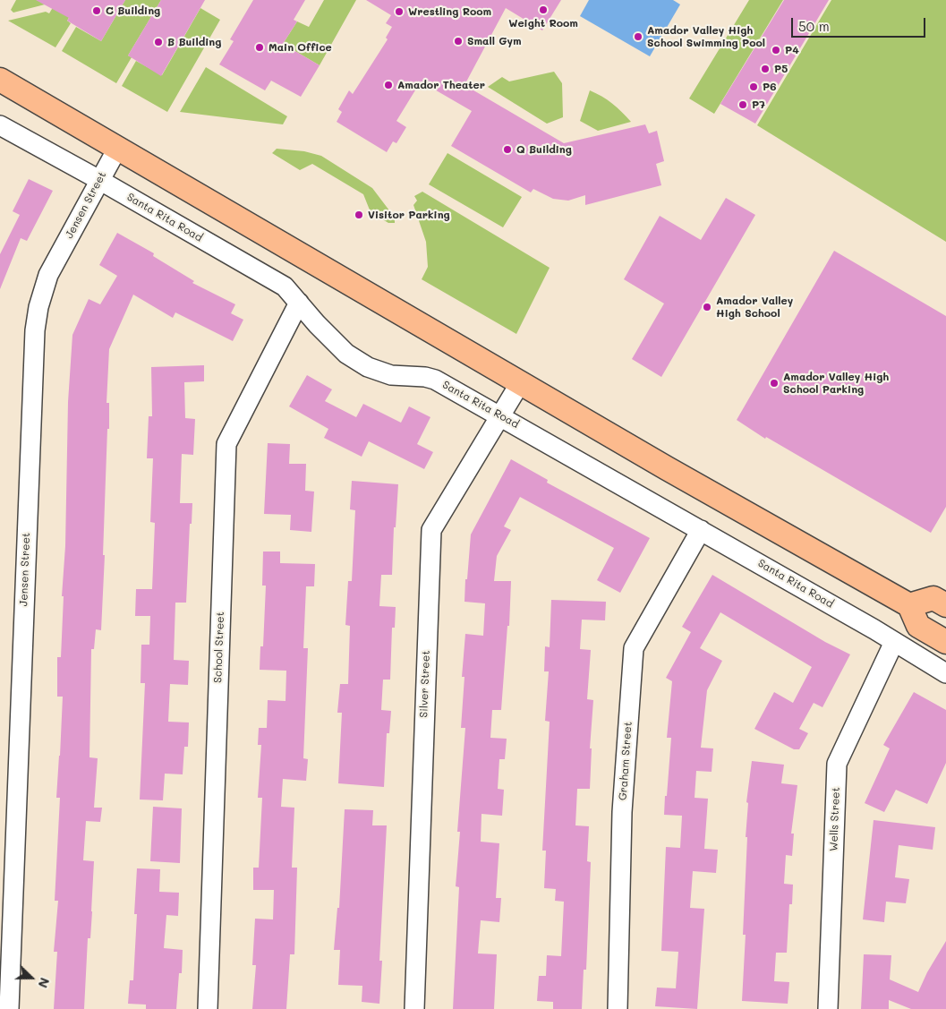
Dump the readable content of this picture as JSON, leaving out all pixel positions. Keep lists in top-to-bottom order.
{
  "streets": {
    "street": [
      "Jensen Street",
      "Santa Rita Road",
      "School Street",
      "Silver Street",
      "Graham Street",
      "Wells Street"
    ]
  },
  "crossings": [
    ["Jensen Street", "Santa Rita Road"],
    ["Santa Rita Road", "School Street"],
    ["Santa Rita Road", "Silver Street"],
    ["Santa Rita Road", "Graham Street"],
    ["Santa Rita Road", "Wells Street"]
  ],
  "places": [
    "Weight Room",
    "C Building",
    "Wrestling Room",
    "Amador Valley High School Swimming Pool",
    "Small Gym",
    "B Building",
    "Main Office",
    "P4",
    "P5",
    "Amador Theater",
    "P6",
    "P7",
    "Q Building",
    "Visitor Parking",
    "Amador Valley High School",
    "Amador Valley High School Parking"
  ],
  "scale_bar": "50 m",
  "north": "right"
}
